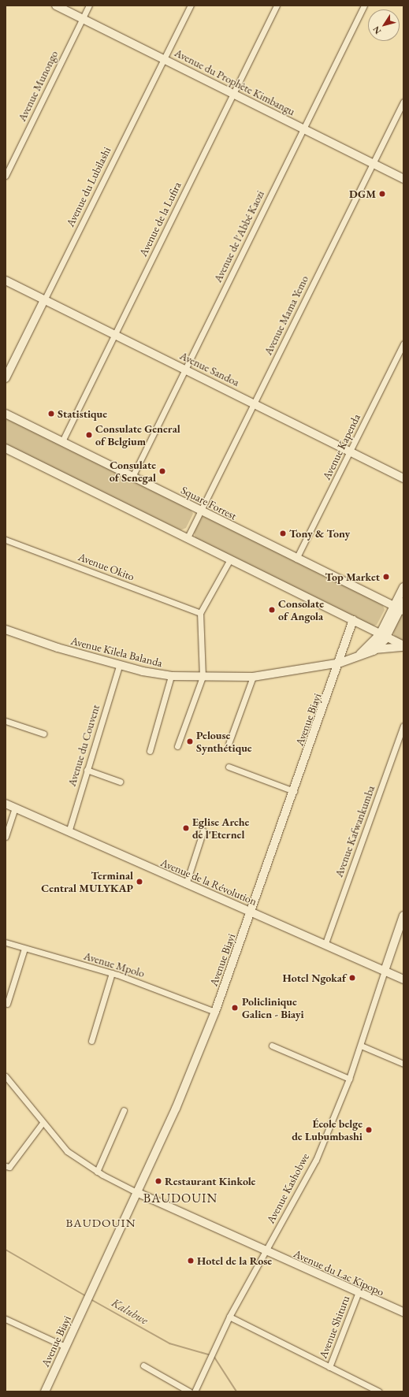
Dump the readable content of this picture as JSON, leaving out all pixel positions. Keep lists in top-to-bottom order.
{
  "streets": {
    "street": [
      "Avenue du Prophète Kimbangu",
      "Avenue Munongo",
      "Avenue du Lubilashi",
      "Avenue de la Lufira",
      "Avenue de l'Abbé Kaozi",
      "Avenue Mama Yemo",
      "Avenue Sandoa",
      "Avenue Kapenda",
      "Square Forrest",
      "Avenue Okito",
      "Avenue Kilela Balanda",
      "Avenue Biayi",
      "Avenue du Couvent",
      "Avenue Kafwankumba",
      "Avenue de la Révolution",
      "Avenue Mpolo",
      "Avenue Kashobwe",
      "Avenue du Lac Kipopo",
      "Avenue Shituru"
    ]
  },
  "crossings": [
    ["Avenue du Prophète Kimbangu", "Avenue Munongo"],
    ["Avenue du Prophète Kimbangu", "Avenue du Lubilashi"],
    ["Avenue du Prophète Kimbangu", "Avenue de la Lufira"],
    ["Avenue du Prophète Kimbangu", "Avenue de l'Abbé Kaozi"],
    ["Avenue du Prophète Kimbangu", "Avenue Mama Yemo"],
    ["Avenue du Lubilashi", "Avenue Sandoa"],
    ["Avenue de la Lufira", "Avenue Sandoa"],
    ["Avenue de la Lufira", "Square Forrest"],
    ["Avenue de l'Abbé Kaozi", "Avenue Sandoa"],
    ["Avenue de l'Abbé Kaozi", "Square Forrest"],
    ["Avenue Mama Yemo", "Avenue Sandoa"],
    ["Avenue Mama Yemo", "Square Forrest"],
    ["Avenue Sandoa", "Avenue Kapenda"],
    ["Avenue Kapenda", "Square Forrest"],
    ["Avenue Kilela Balanda", "Avenue Biayi"],
    ["Avenue Kilela Balanda", "Avenue du Couvent"],
    ["Avenue Biayi", "Avenue de la Révolution"],
    ["Avenue Biayi", "Avenue Mpolo"],
    ["Avenue Biayi", "Avenue du Lac Kipopo"],
    ["Avenue du Couvent", "Avenue de la Révolution"],
    ["Avenue Kafwankumba", "Avenue de la Révolution"],
    ["Avenue de la Révolution", "Avenue Kashobwe"],
    ["Avenue Kashobwe", "Avenue du Lac Kipopo"],
    ["Avenue du Lac Kipopo", "Avenue Shituru"]
  ],
  "districts": ["BAUDOUIN", "BAUDOUIN"],
  "water": ["Kalubwe"],
  "places": [
    "DGM",
    "Statistique",
    "Consulate General of Belgium",
    "Consulate of Senegal",
    "Tony & Tony",
    "Top Market",
    "Consolate of Angola",
    "Pelouse Synthétique",
    "Eglise Arche de l'Eternel",
    "Terminal Central MULYKAP",
    "Hotel Ngokaf",
    "Policlinique Galien - Biayi",
    "École belge de Lubumbashi",
    "Restaurant Kinkole",
    "Hotel de la Rose"
  ],
  "north": "bottom left"
}
